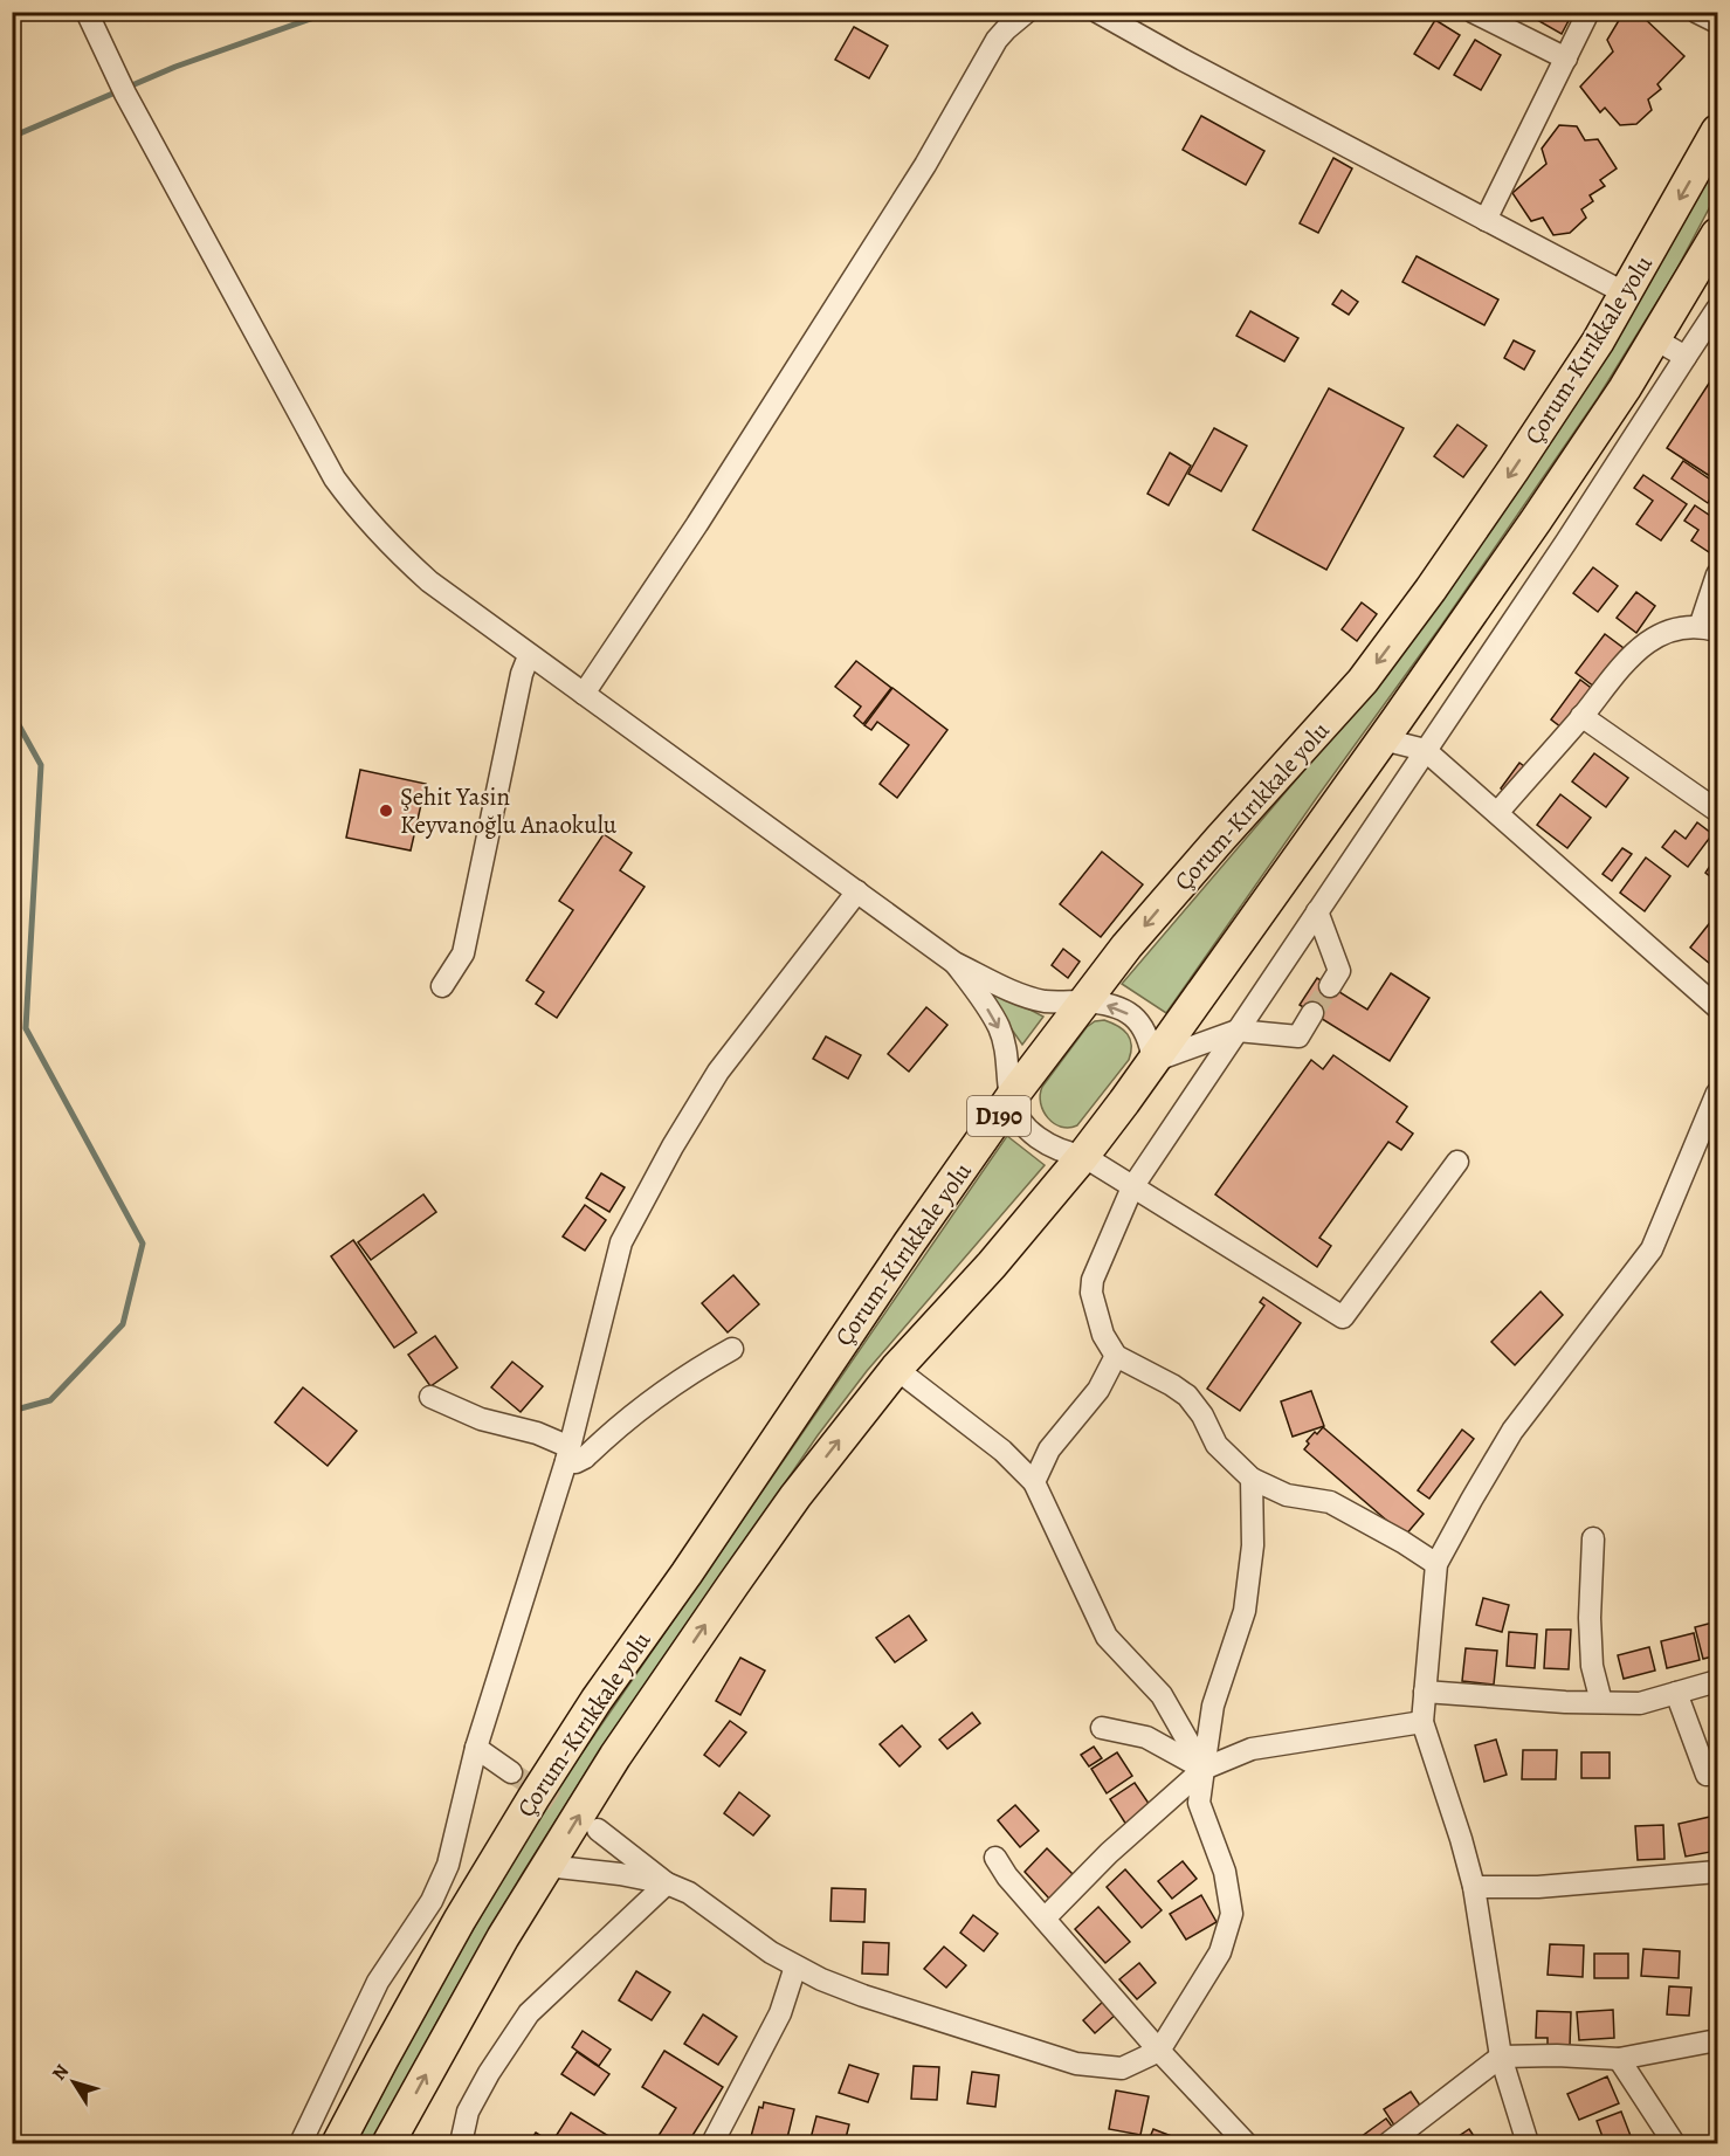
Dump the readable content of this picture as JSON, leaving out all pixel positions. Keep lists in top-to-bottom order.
{
  "streets": {
    "highway": ["Çorum-Kırıkkale yolu", "D190"]
  },
  "places": ["Şehit Yasin Keyvanoğlu Anaokulu"],
  "north": "top left"
}
